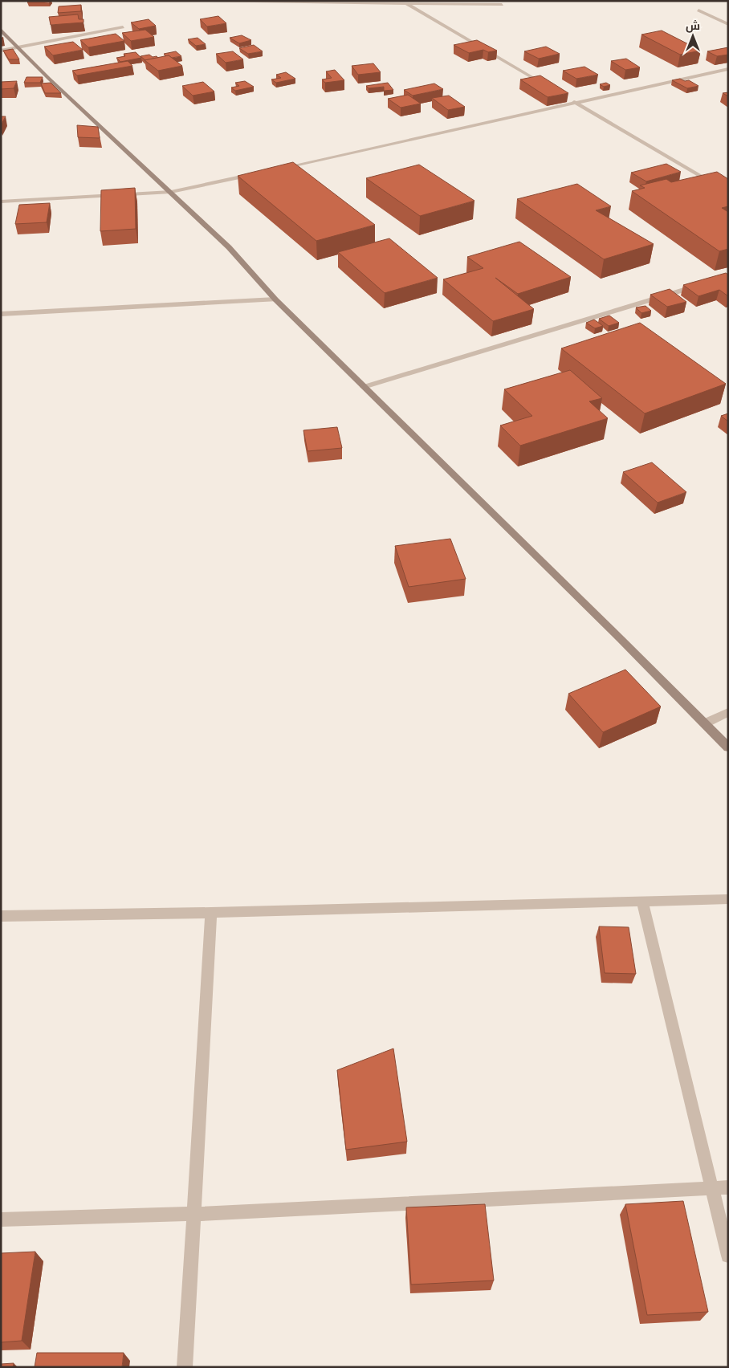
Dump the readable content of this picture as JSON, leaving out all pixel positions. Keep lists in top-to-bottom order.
{
  "north": "top"
}
